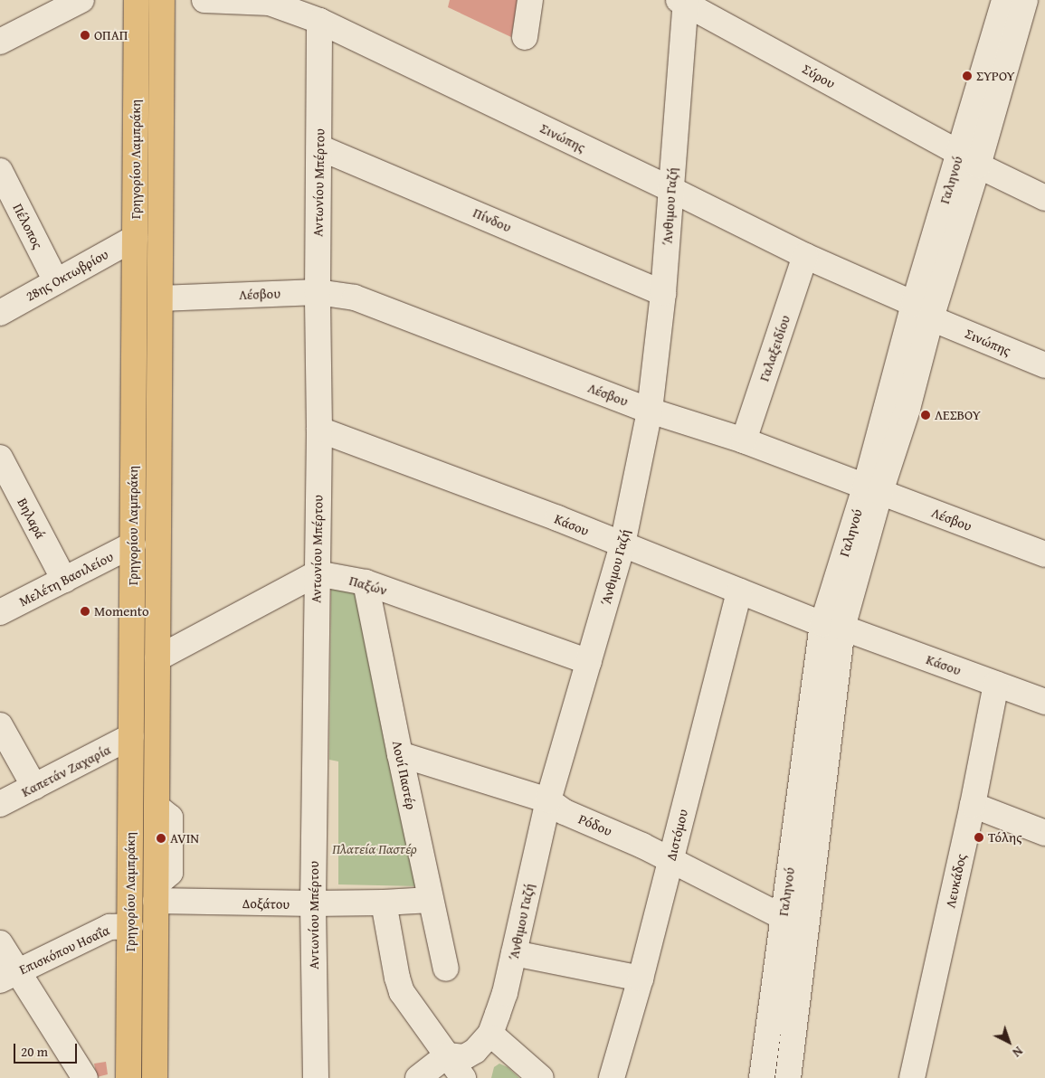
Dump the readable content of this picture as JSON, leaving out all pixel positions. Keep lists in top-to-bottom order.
{
  "streets": {
    "main road": ["Γρηγορίου Λαμπράκη"],
    "street": [
      "Σύρου",
      "Σινώπης",
      "Γαληνού",
      "Αντωνίου Μπέρτου",
      "Άνθιμου Γαζή",
      "Πίνδου",
      "Πέλοπος",
      "28ης Οκτωβρίου",
      "Λέσβου",
      "Γαλαξειδίου",
      "Βηλαρά",
      "Κάσου",
      "Μελέτη Βασιλείου",
      "Παξών",
      "Καπετάν Ζαχαρία",
      "Λουί Παστέρ",
      "Ρόδου",
      "Διστόμου",
      "Λευκάδος",
      "Δοξάτου",
      "Επισκόπου Ησαΐα"
    ]
  },
  "crossings": [
    ["Σύρου", "Γαληνού"],
    ["Σύρου", "Άνθιμου Γαζή"],
    ["Σινώπης", "Γαληνού"],
    ["Σινώπης", "Αντωνίου Μπέρτου"],
    ["Σινώπης", "Άνθιμου Γαζή"],
    ["Σινώπης", "Γαλαξειδίου"],
    ["Γρηγορίου Λαμπράκη", "28ης Οκτωβρίου"],
    ["Γρηγορίου Λαμπράκη", "Λέσβου"],
    ["Γρηγορίου Λαμπράκη", "Μελέτη Βασιλείου"],
    ["Γρηγορίου Λαμπράκη", "Καπετάν Ζαχαρία"],
    ["Γρηγορίου Λαμπράκη", "Δοξάτου"],
    ["Γρηγορίου Λαμπράκη", "Επισκόπου Ησαΐα"],
    ["Γαληνού", "Λέσβου"],
    ["Γαληνού", "Κάσου"],
    ["Γαληνού", "Ρόδου"],
    ["Αντωνίου Μπέρτου", "Πίνδου"],
    ["Αντωνίου Μπέρτου", "Λέσβου"],
    ["Αντωνίου Μπέρτου", "Κάσου"],
    ["Αντωνίου Μπέρτου", "Παξών"],
    ["Αντωνίου Μπέρτου", "Δοξάτου"],
    ["Άνθιμου Γαζή", "Πίνδου"],
    ["Άνθιμου Γαζή", "Λέσβου"],
    ["Άνθιμου Γαζή", "Κάσου"],
    ["Άνθιμου Γαζή", "Παξών"],
    ["Άνθιμου Γαζή", "Ρόδου"],
    ["Πέλοπος", "28ης Οκτωβρίου"],
    ["Λέσβου", "Γαλαξειδίου"],
    ["Βηλαρά", "Μελέτη Βασιλείου"],
    ["Κάσου", "Διστόμου"],
    ["Κάσου", "Λευκάδος"],
    ["Παξών", "Λουί Παστέρ"],
    ["Λουί Παστέρ", "Ρόδου"],
    ["Λουί Παστέρ", "Δοξάτου"],
    ["Ρόδου", "Διστόμου"]
  ],
  "parks": ["Πλατεία Παστέρ"],
  "places": [
    "ΟΠΑΠ",
    "ΣΥΡΟΥ",
    "ΛΕΣΒΟΥ",
    "Momento",
    "Τόλης",
    "AVIN"
  ],
  "scale_bar": "20 m",
  "north": "bottom right"
}
